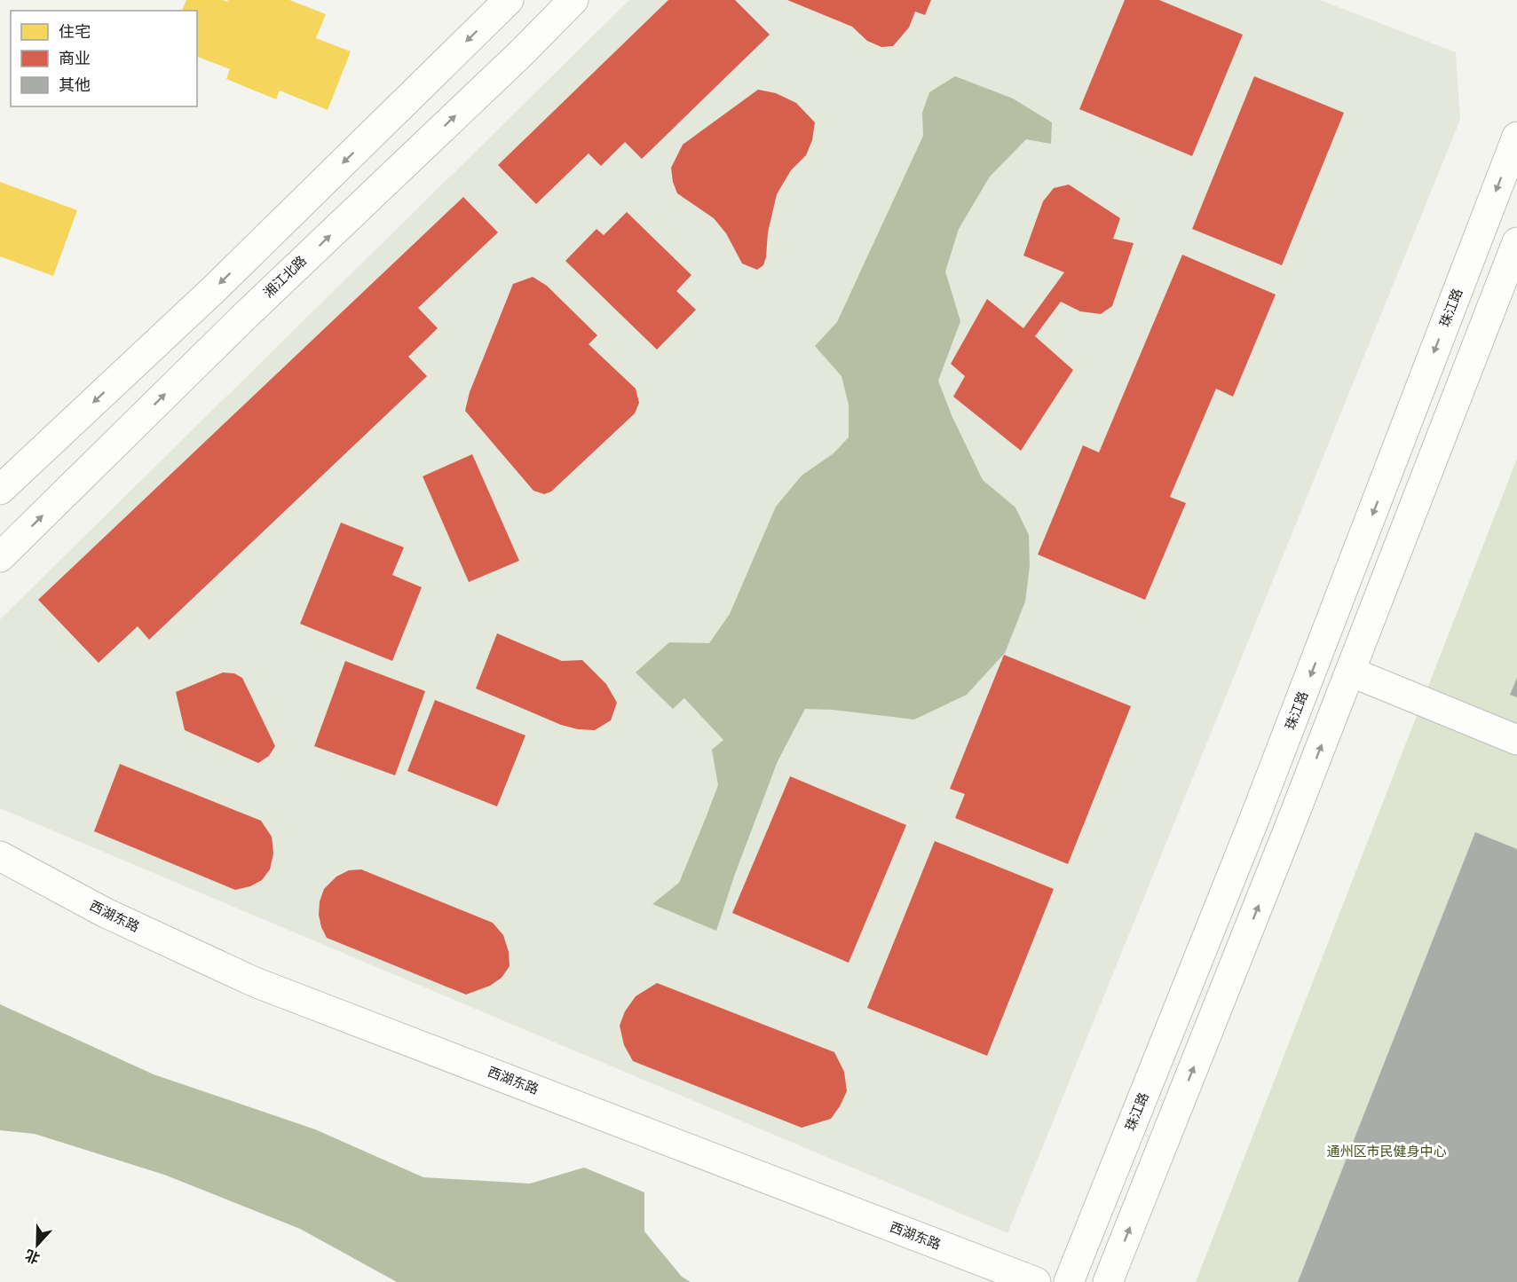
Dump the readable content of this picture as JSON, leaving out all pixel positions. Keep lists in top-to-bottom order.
{
  "streets": {
    "street": ["湘江北路", "珠江路", "西湖东路"]
  },
  "parks": ["通州区市民健身中心"],
  "legend": ["住宅", "商业", "其他"],
  "north": "bottom"
}
